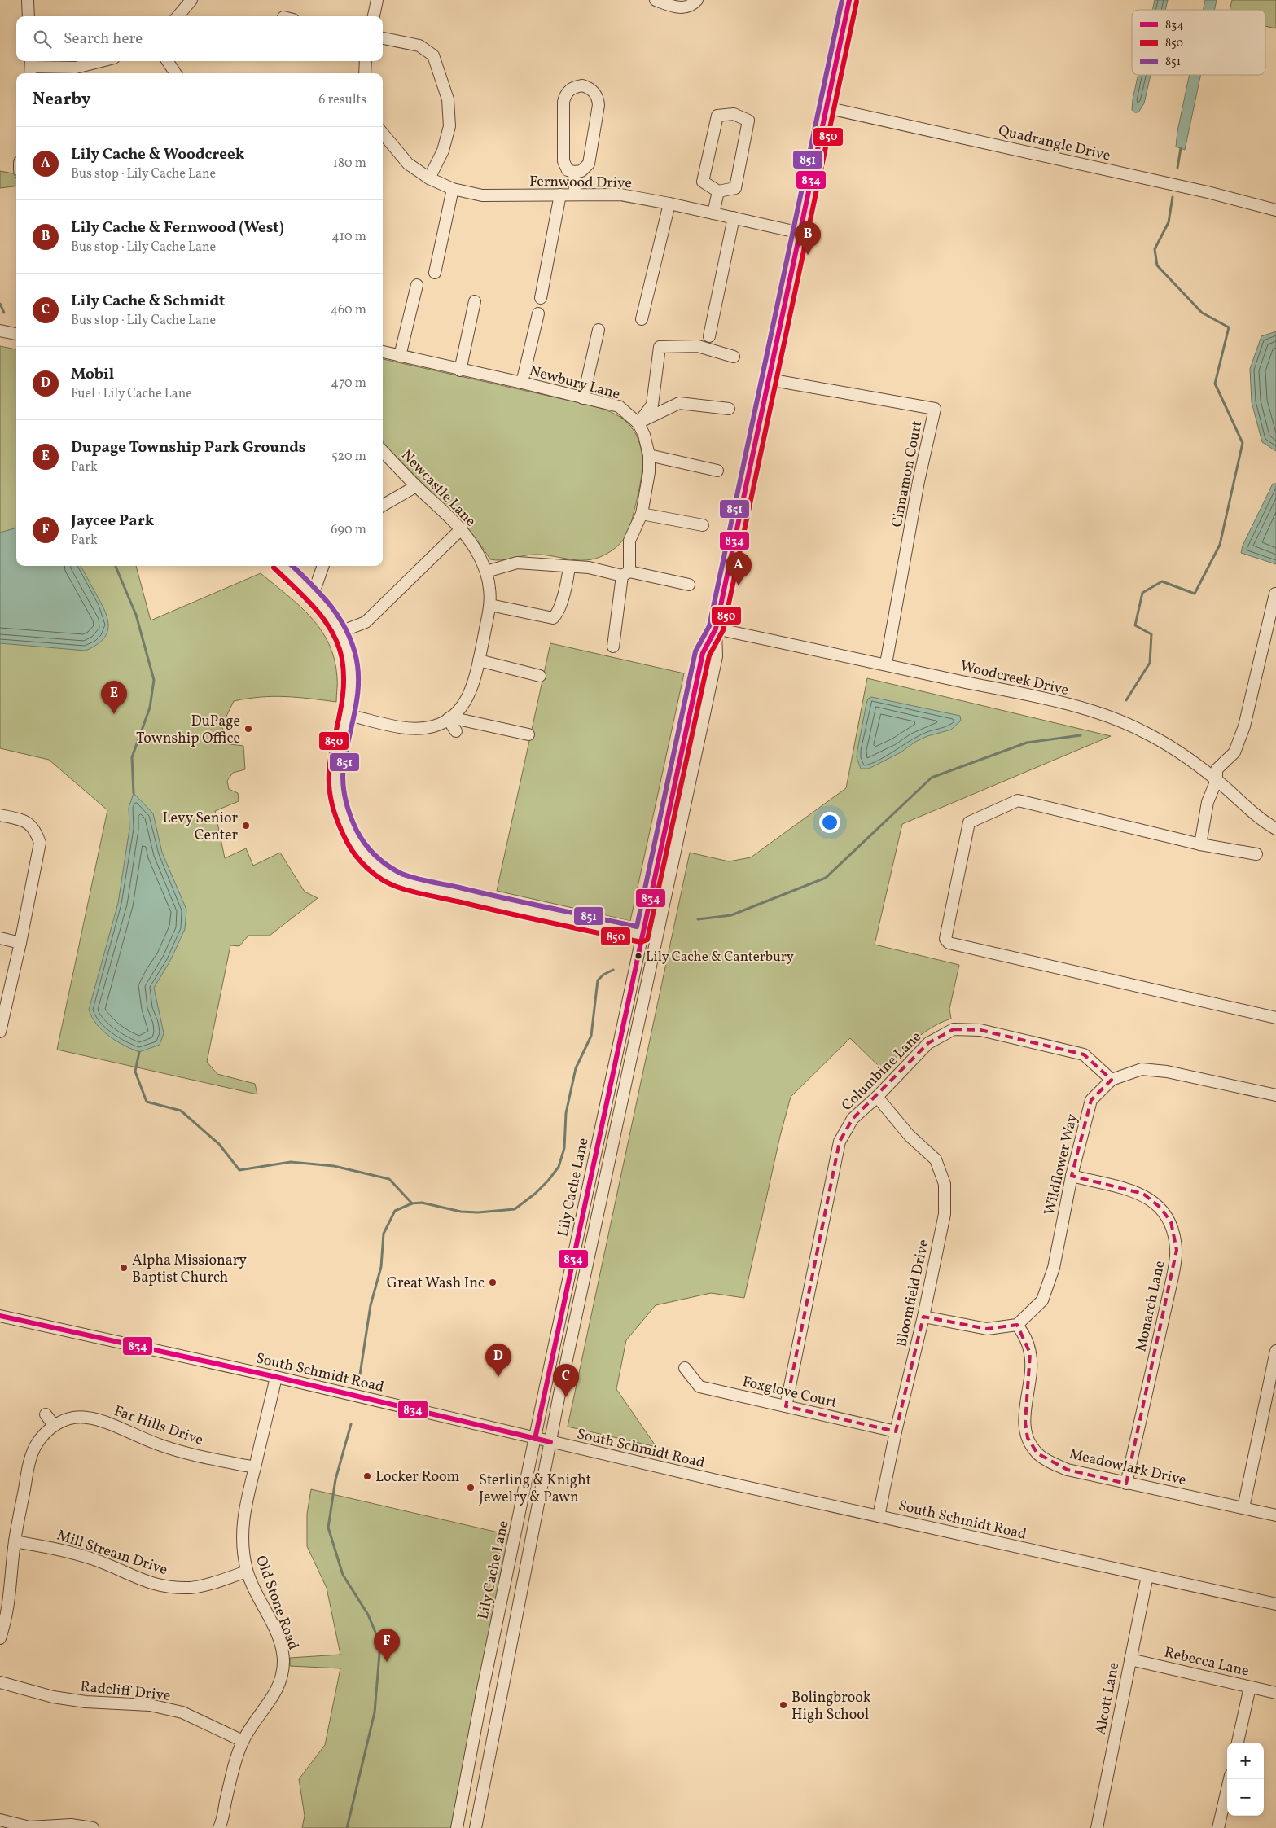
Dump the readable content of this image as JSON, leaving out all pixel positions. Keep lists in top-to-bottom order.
{
  "streets": {
    "street": [
      "Quadrangle Drive",
      "Fernwood Drive",
      "Newbury Lane",
      "Cinnamon Court",
      "Newcastle Lane",
      "Woodcreek Drive",
      "Columbine Lane",
      "Wildflower Way",
      "Lily Cache Lane",
      "Bloomfield Drive",
      "Monarch Lane",
      "South Schmidt Road",
      "Foxglove Court",
      "Far Hills Drive",
      "Meadowlark Drive",
      "Mill Stream Drive",
      "Old Stone Road",
      "Rebecca Lane",
      "Radcliff Drive",
      "Alcott Lane"
    ]
  },
  "crossings": [
    ["Quadrangle Drive", "Lily Cache Lane"],
    ["Fernwood Drive", "Lily Cache Lane"],
    ["Cinnamon Court", "Woodcreek Drive"],
    ["Cinnamon Court", "Lily Cache Lane"],
    ["Woodcreek Drive", "Lily Cache Lane"],
    ["Columbine Lane", "Wildflower Way"],
    ["Columbine Lane", "Bloomfield Drive"],
    ["Columbine Lane", "Foxglove Court"],
    ["Wildflower Way", "Monarch Lane"],
    ["Wildflower Way", "Meadowlark Drive"],
    ["Lily Cache Lane", "South Schmidt Road"],
    ["Bloomfield Drive", "South Schmidt Road"],
    ["Bloomfield Drive", "Foxglove Court"],
    ["Monarch Lane", "Meadowlark Drive"],
    ["South Schmidt Road", "Old Stone Road"],
    ["South Schmidt Road", "Alcott Lane"],
    ["Far Hills Drive", "Old Stone Road"],
    ["Mill Stream Drive", "Old Stone Road"],
    ["Old Stone Road", "Radcliff Drive"],
    ["Rebecca Lane", "Alcott Lane"]
  ],
  "places": [
    "DuPage Township Office",
    "Levy Senior Center",
    "Lily Cache & Canterbury",
    "Alpha Missionary Baptist Church",
    "Great Wash Inc",
    "Locker Room",
    "Sterling & Knight Jewelry & Pawn",
    "Bolingbrook High School"
  ],
  "lines": ["transit line 834", "transit line 851", "transit line 850"],
  "legend": ["834", "850", "851"],
  "page": {
    "search": "Search here",
    "heading": ["Nearby", "6 results"],
    "list": [
      {
        "mark": "A",
        "name": "Lily Cache & Woodcreek",
        "note": "Bus stop · Lily Cache Lane",
        "value": "180 m"
      },
      {
        "mark": "B",
        "name": "Lily Cache & Fernwood (West)",
        "note": "Bus stop · Lily Cache Lane",
        "value": "410 m"
      },
      {
        "mark": "C",
        "name": "Lily Cache & Schmidt",
        "note": "Bus stop · Lily Cache Lane",
        "value": "460 m"
      },
      {
        "mark": "D",
        "name": "Mobil",
        "note": "Fuel · Lily Cache Lane",
        "value": "470 m"
      },
      {
        "mark": "E",
        "name": "Dupage Township Park Grounds",
        "note": "Park",
        "value": "520 m"
      },
      {
        "mark": "F",
        "name": "Jaycee Park",
        "note": "Park",
        "value": "690 m"
      }
    ],
    "pins": [
      "B",
      "A",
      "E",
      "D",
      "C",
      "F"
    ],
    "map_buttons": ["+", "−"]
  }
}
